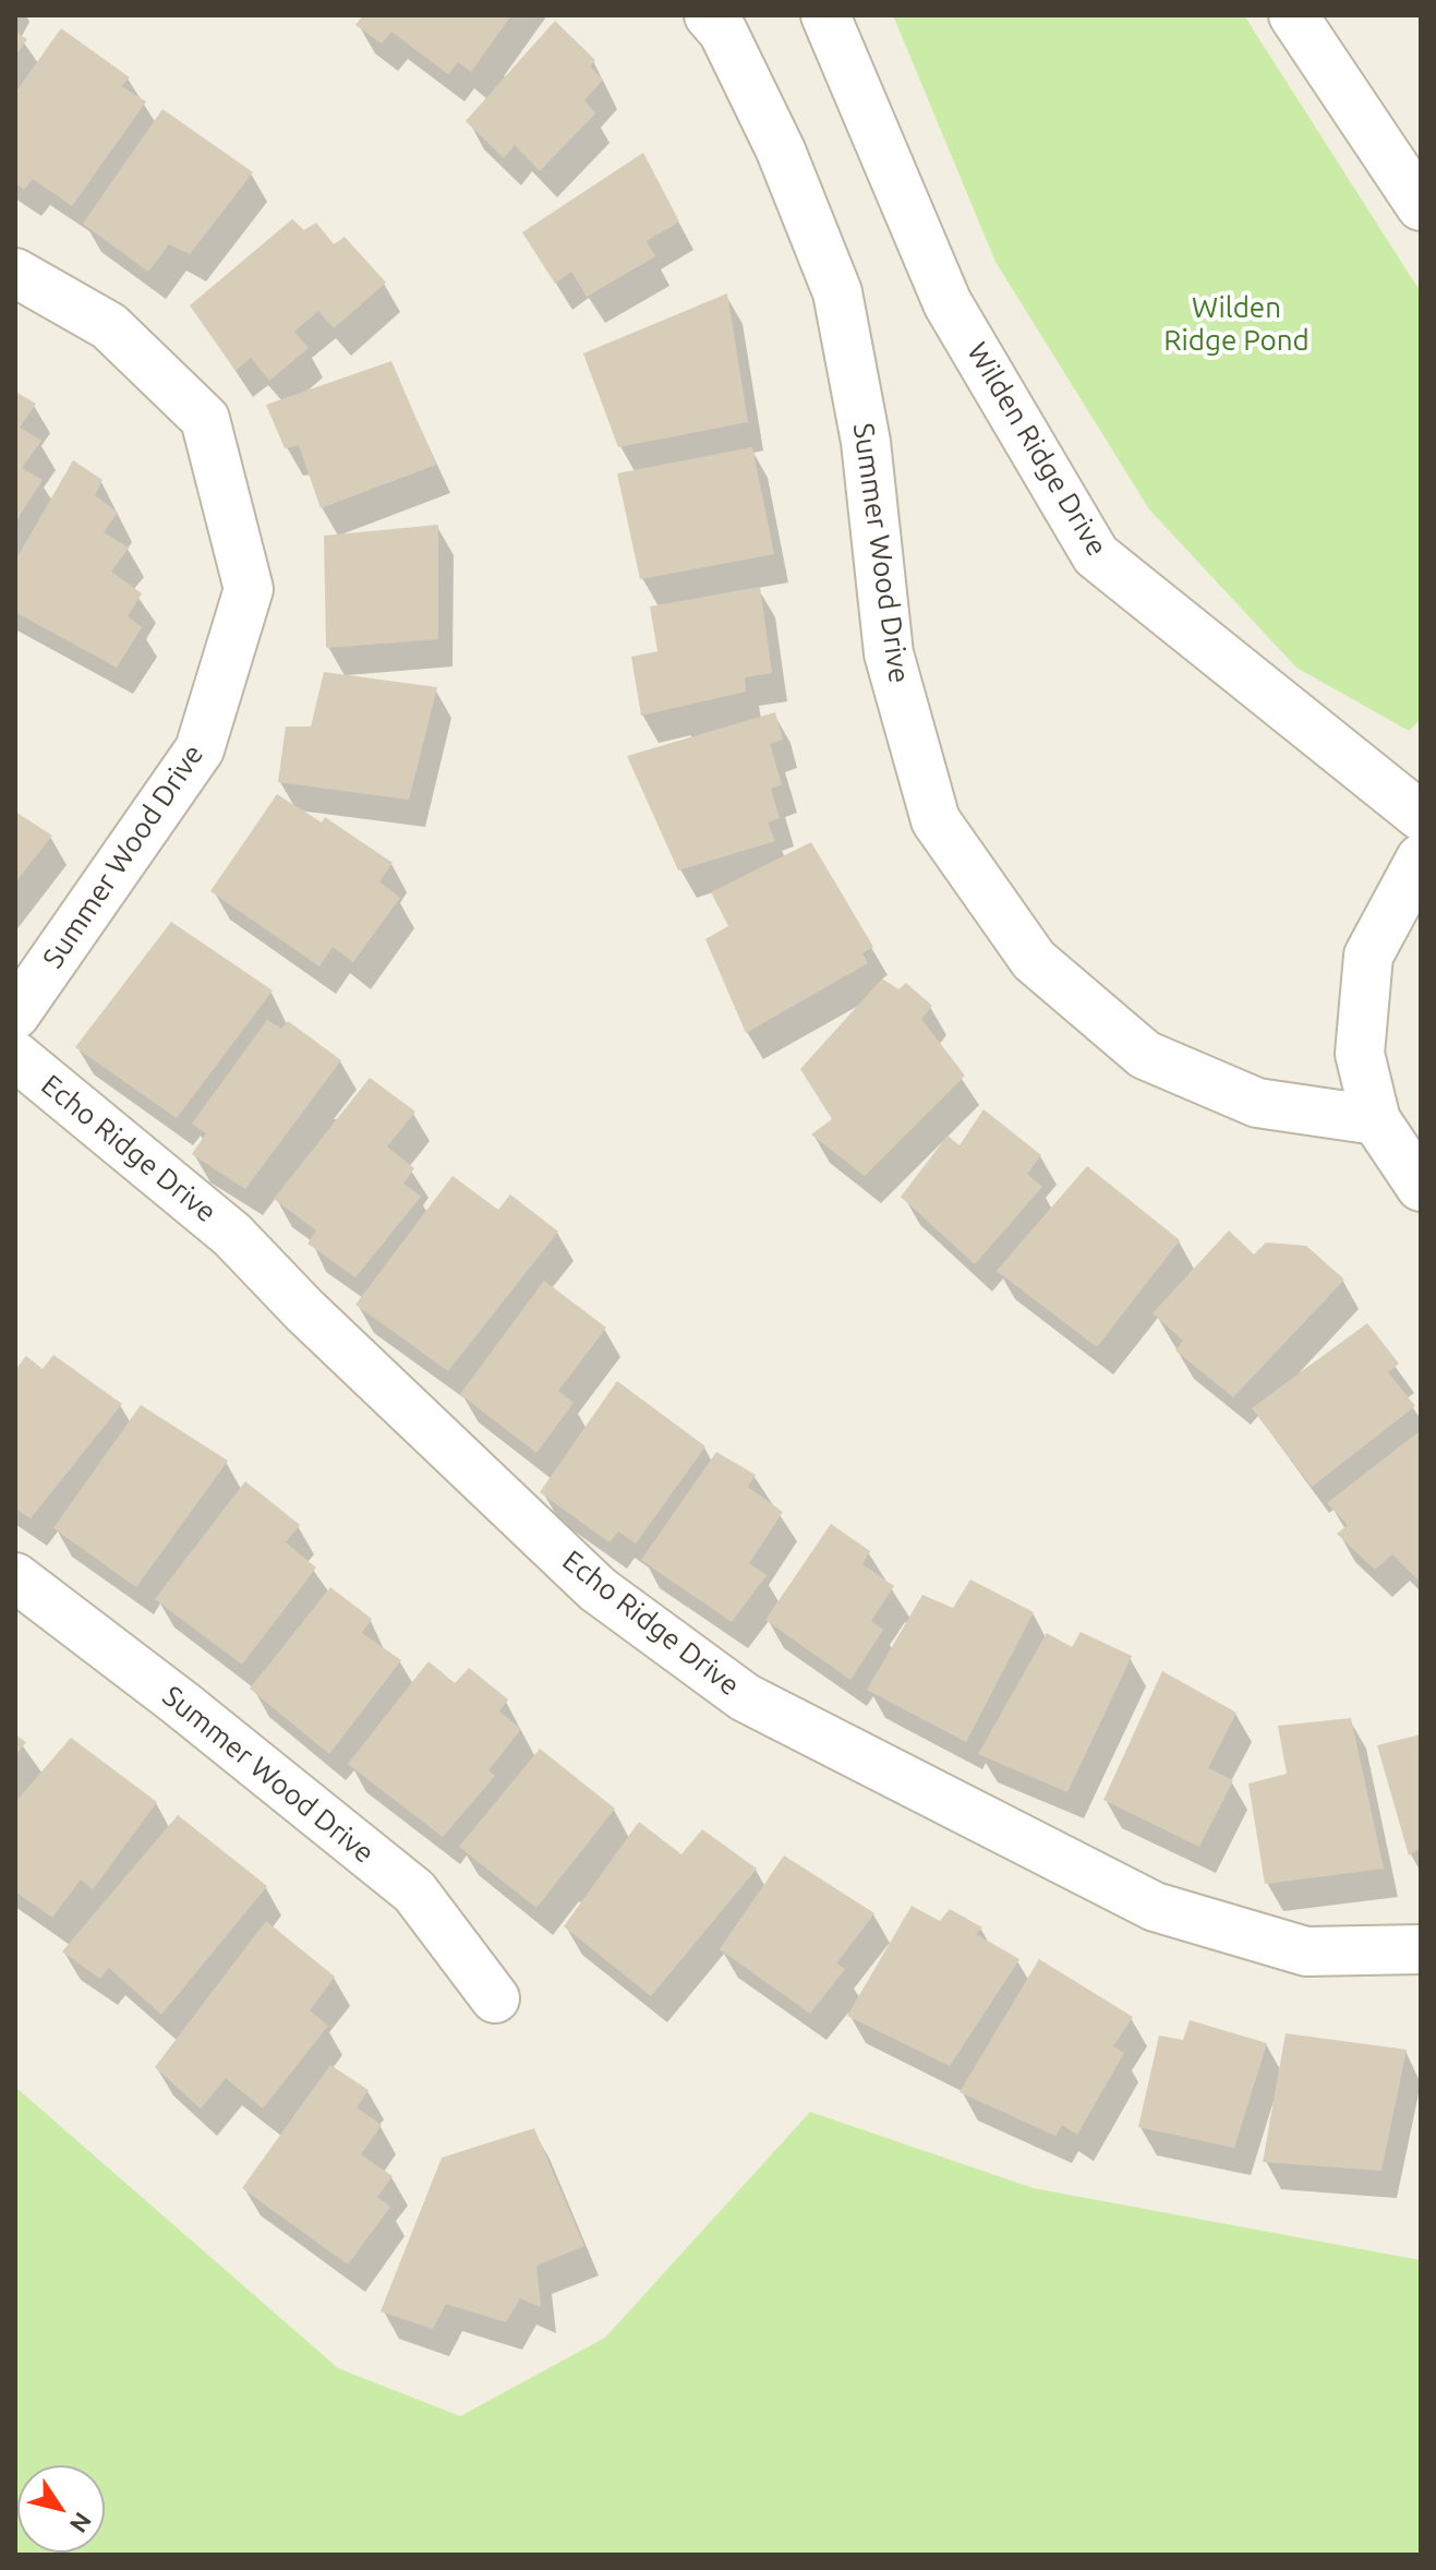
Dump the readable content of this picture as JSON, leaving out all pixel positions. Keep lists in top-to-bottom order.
{
  "streets": {
    "street": ["Wilden Ridge Drive", "Summer Wood Drive", "Echo Ridge Drive"]
  },
  "parks": ["Wilden Ridge Pond"],
  "north": "bottom right"
}
